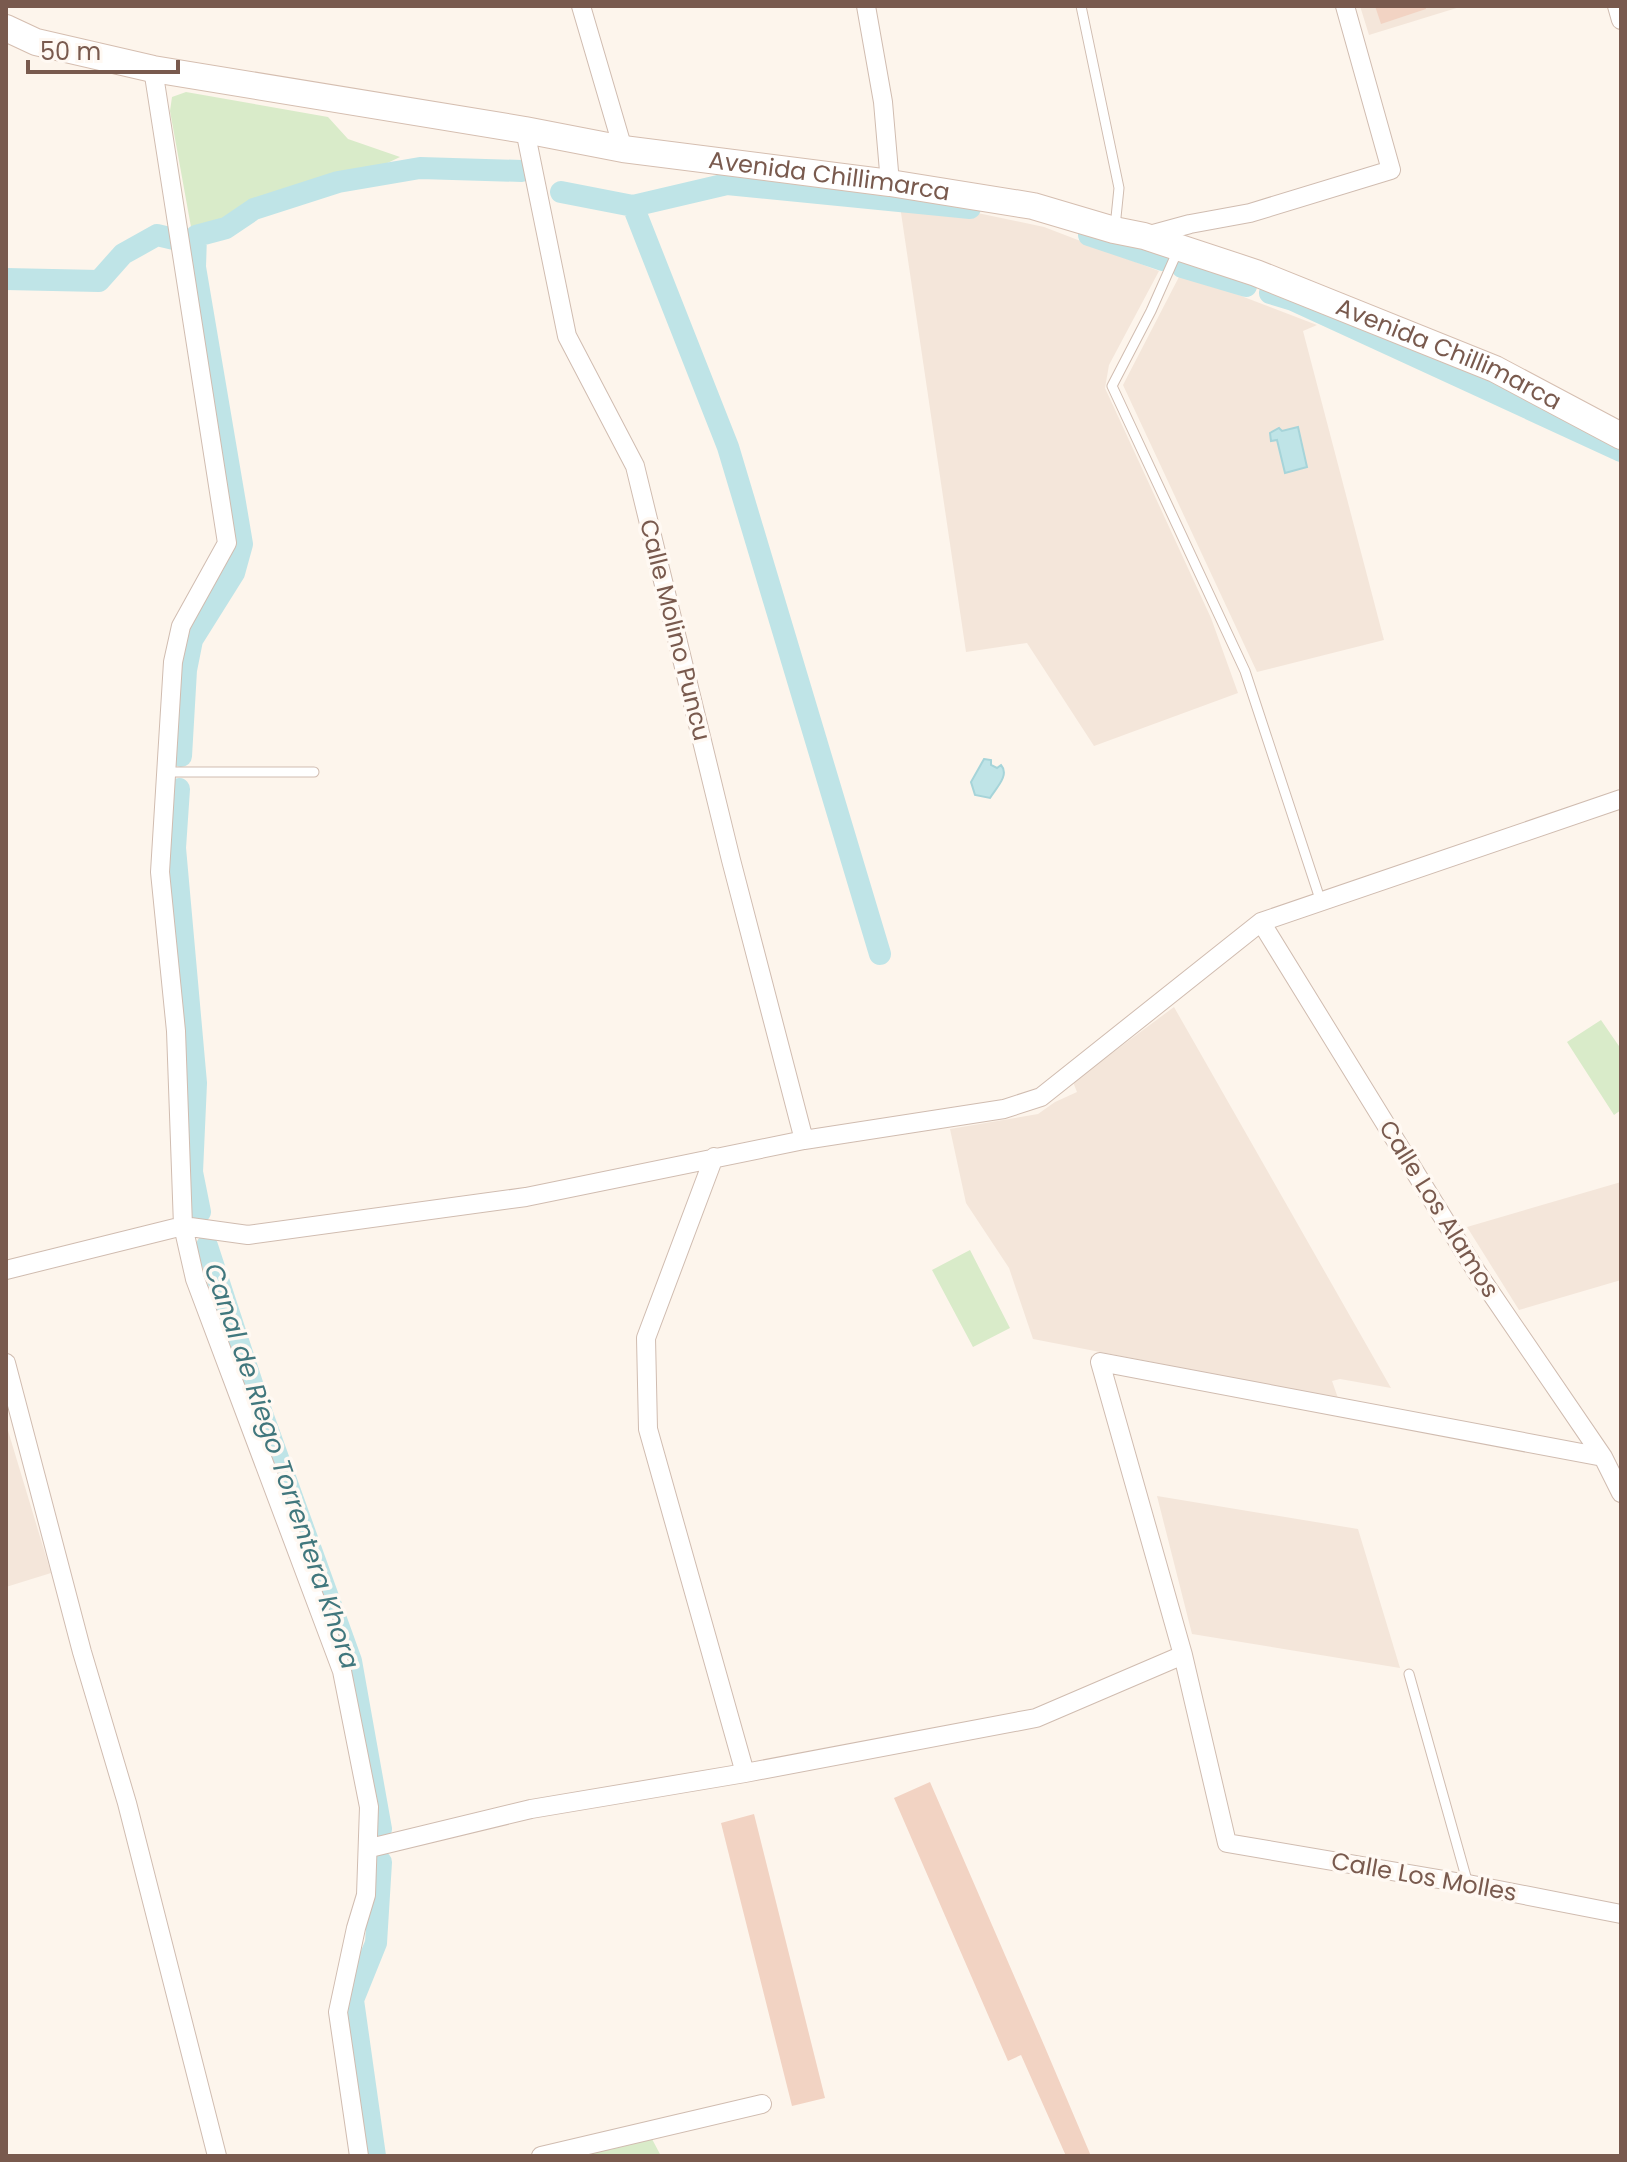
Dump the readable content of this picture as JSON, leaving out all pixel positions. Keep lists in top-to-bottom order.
{
  "streets": {
    "street": [
      "Avenida Chillimarca",
      "Calle Molino Puncu",
      "Calle Los Alamos",
      "Calle Los Molles"
    ]
  },
  "crossings": [
    ["Avenida Chillimarca", "Calle Molino Puncu"]
  ],
  "water": ["Canal de Riego Torrentera Khora"],
  "scale_bar": "50 m"
}
